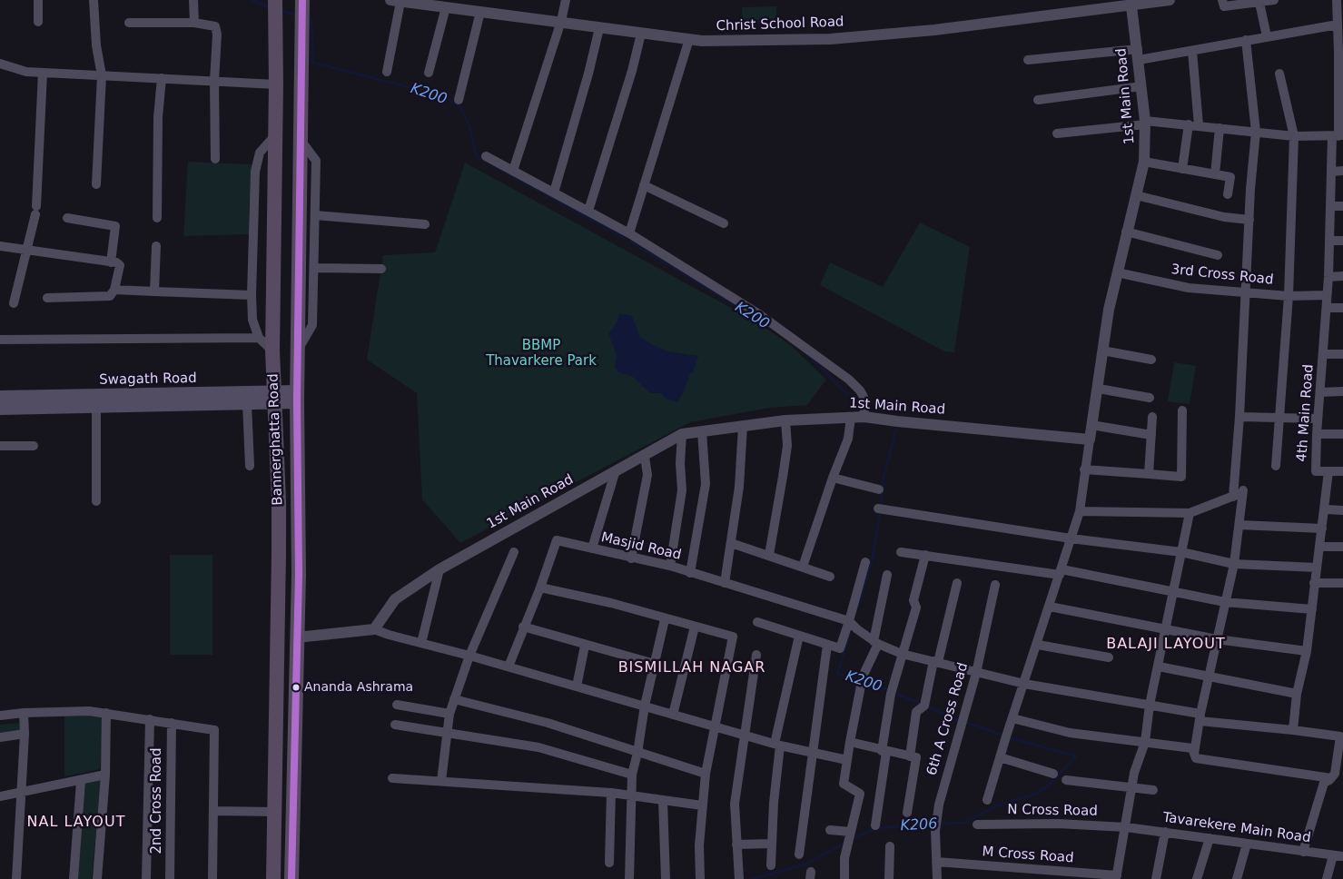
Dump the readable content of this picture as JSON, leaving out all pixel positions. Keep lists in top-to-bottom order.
{
  "streets": {
    "main road": ["Swagath Road", "Bannerghatta Road"],
    "street": [
      "Christ School Road",
      "1st Main Road",
      "3rd Cross Road",
      "4th Main Road",
      "Masjid Road",
      "6th A Cross Road",
      "2nd Cross Road",
      "N Cross Road",
      "Tavarekere Main Road",
      "M Cross Road"
    ]
  },
  "crossings": [
    ["Christ School Road", "1st Main Road"],
    ["1st Main Road", "3rd Cross Road"],
    ["3rd Cross Road", "4th Main Road"],
    ["Swagath Road", "Bannerghatta Road"],
    ["6th A Cross Road", "M Cross Road"],
    ["N Cross Road", "Tavarekere Main Road"]
  ],
  "districts": ["BALAJI LAYOUT", "BISMILLAH NAGAR", "NAL LAYOUT"],
  "water": ["K200", "K206"],
  "parks": ["BBMP Thavarkere Park"],
  "places": ["Ananda Ashrama"]
}
